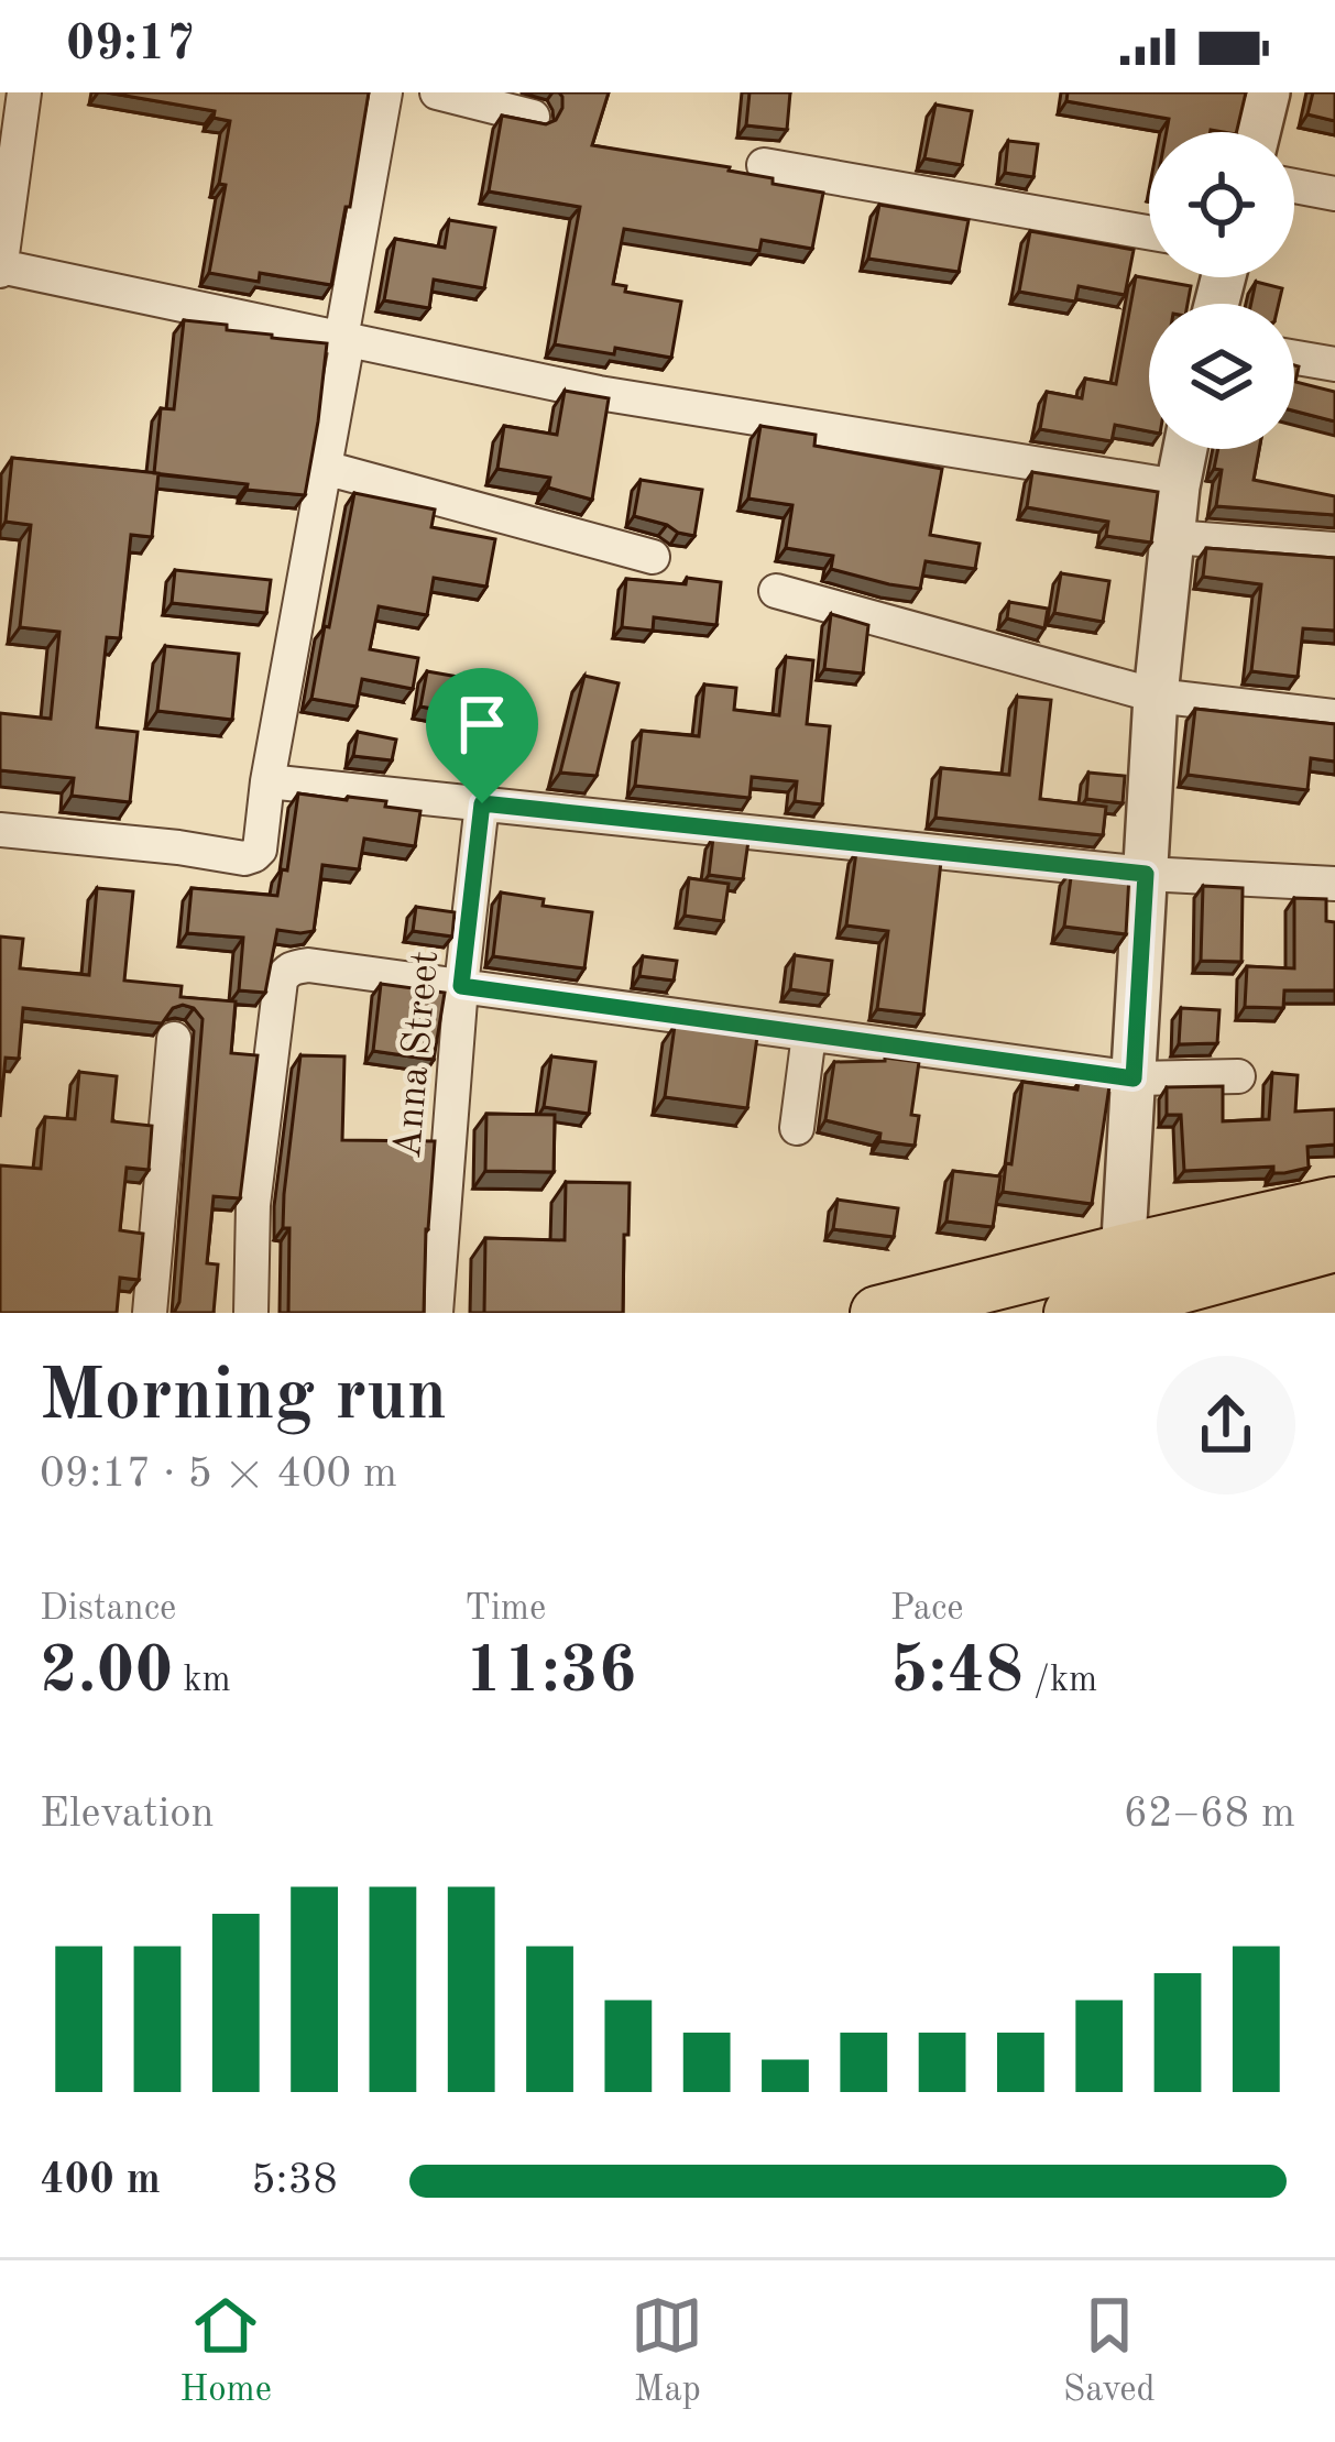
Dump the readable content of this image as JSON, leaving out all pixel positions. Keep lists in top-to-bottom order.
{
  "streets": {
    "street": ["Anna Street"]
  },
  "page": {
    "status": "09:17",
    "heading": ["Morning run", "09:17 · 5 × 400 m"],
    "stats": [
      ["Distance", "2.00 km"],
      ["Time", "11:36"],
      ["Pace", "5:48 /km"]
    ],
    "chart": ["Elevation", "62–68 m"],
    "list": [
      {
        "name": "400 m",
        "note": "5:38"
      }
    ],
    "tabs": ["Home", "Map", "Saved"]
  }
}
